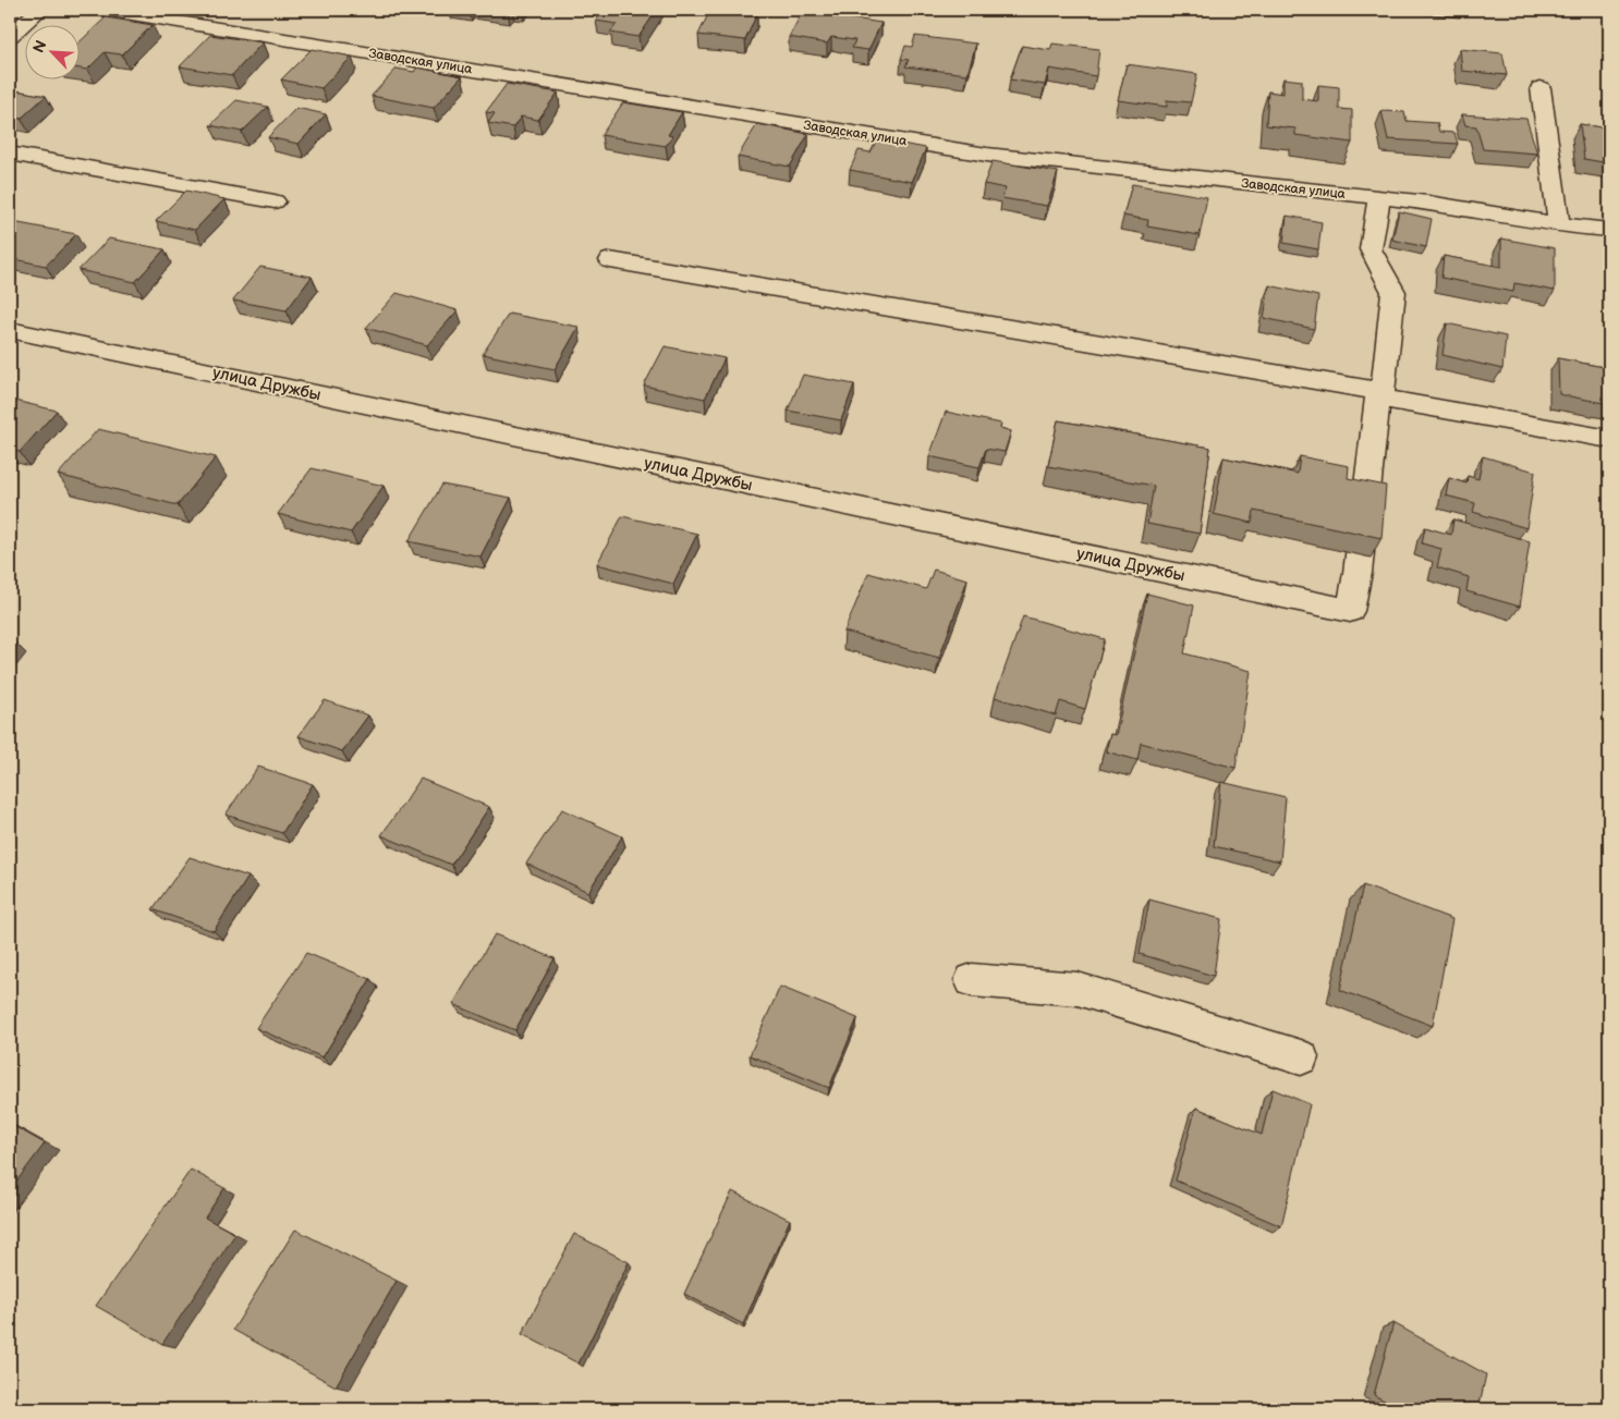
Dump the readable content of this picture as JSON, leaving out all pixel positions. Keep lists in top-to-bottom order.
{
  "streets": {
    "street": ["Заводская улица", "улица Дружбы"]
  },
  "north": "top left"
}
